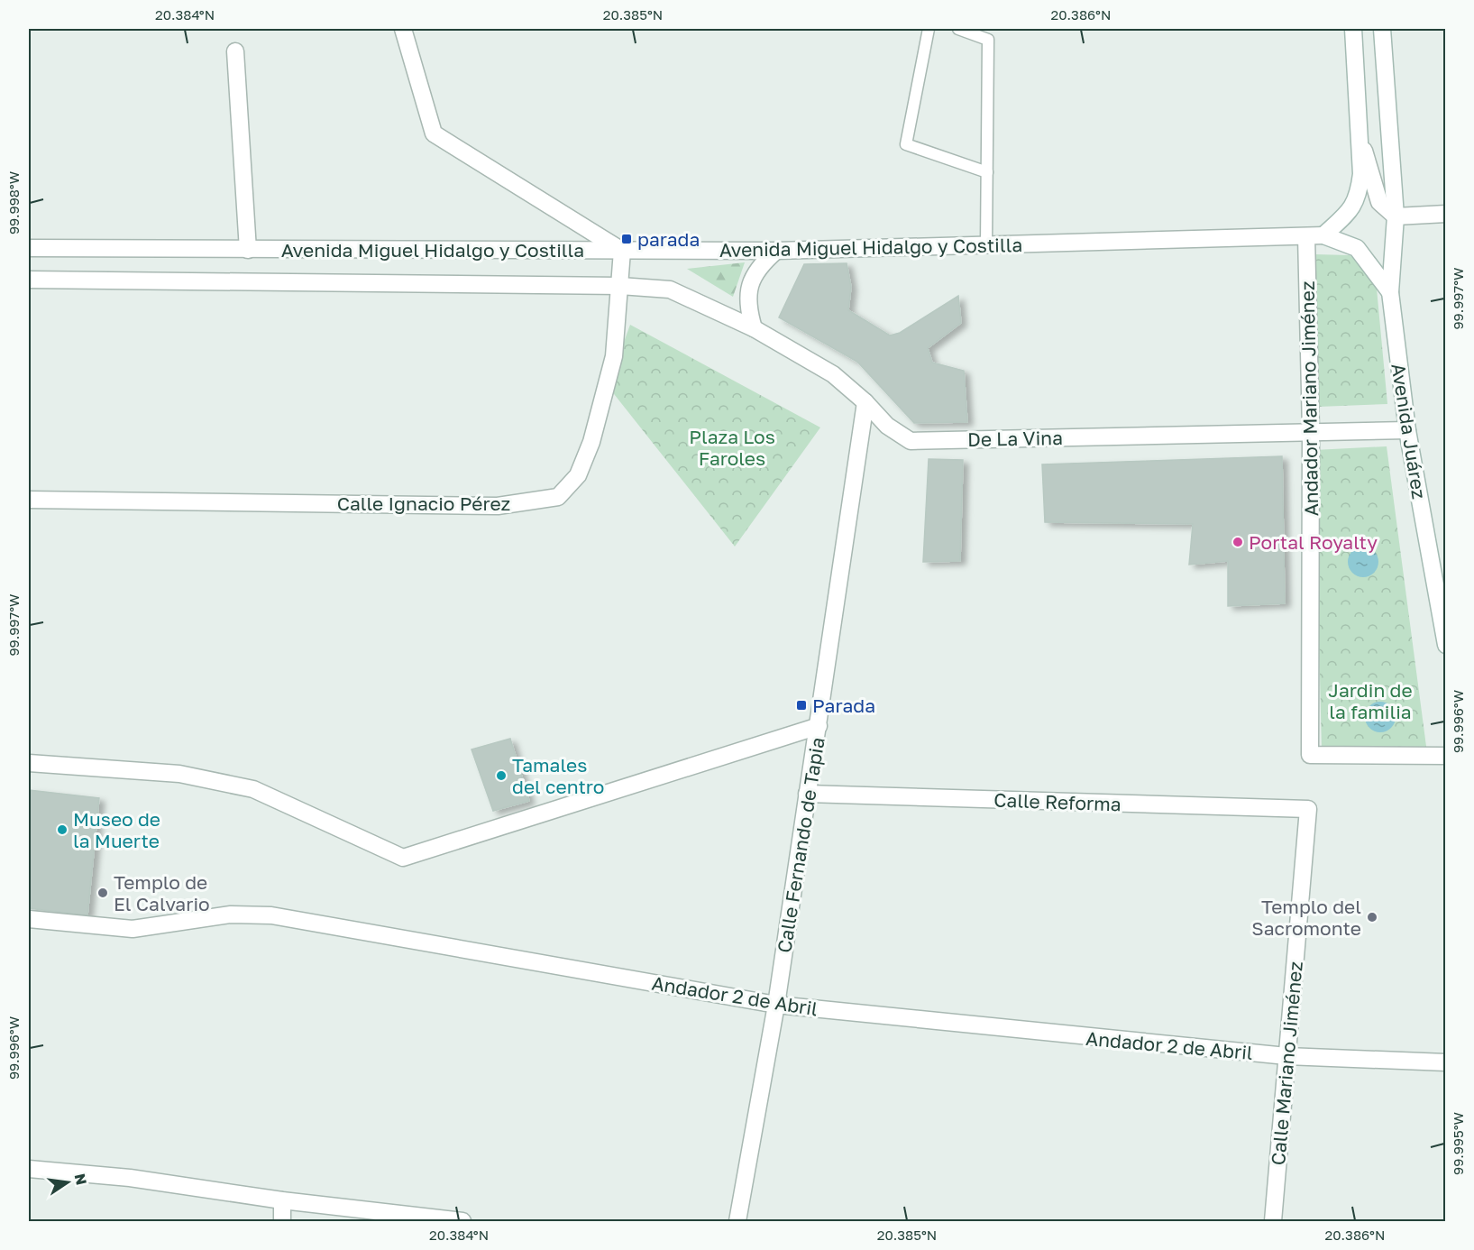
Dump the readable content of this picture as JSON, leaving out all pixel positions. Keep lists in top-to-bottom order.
{
  "streets": {
    "street": [
      "Avenida Miguel Hidalgo y Costilla",
      "Andador Mariano Jiménez",
      "Avenida Juárez",
      "De La Vina",
      "Calle Ignacio Pérez",
      "Calle Reforma",
      "Calle Fernando de Tapia",
      "Andador 2 de Abril",
      "Calle Mariano Jiménez"
    ]
  },
  "crossings": [
    ["Avenida Miguel Hidalgo y Costilla", "Andador Mariano Jiménez"],
    ["Avenida Miguel Hidalgo y Costilla", "De La Vina"],
    ["Avenida Miguel Hidalgo y Costilla", "Calle Ignacio Pérez"],
    ["Andador Mariano Jiménez", "De La Vina"],
    ["Avenida Juárez", "De La Vina"],
    ["De La Vina", "Calle Fernando de Tapia"],
    ["Calle Reforma", "Calle Fernando de Tapia"],
    ["Calle Reforma", "Calle Mariano Jiménez"],
    ["Calle Fernando de Tapia", "Andador 2 de Abril"],
    ["Andador 2 de Abril", "Calle Mariano Jiménez"]
  ],
  "parks": ["Plaza Los Faroles", "Jardin de la familia"],
  "places": {
    "transit": ["parada", "Parada"],
    "other": [
      "Portal Royalty",
      "Tamales del centro",
      "Museo de la Muerte",
      "Templo de El Calvario",
      "Templo del Sacromonte"
    ]
  },
  "north": "right",
  "coordinates": [
    "20.384°N",
    "20.385°N",
    "20.386°N",
    "99.998°W",
    "99.997°W",
    "99.996°W",
    "99.995°W"
  ]
}
